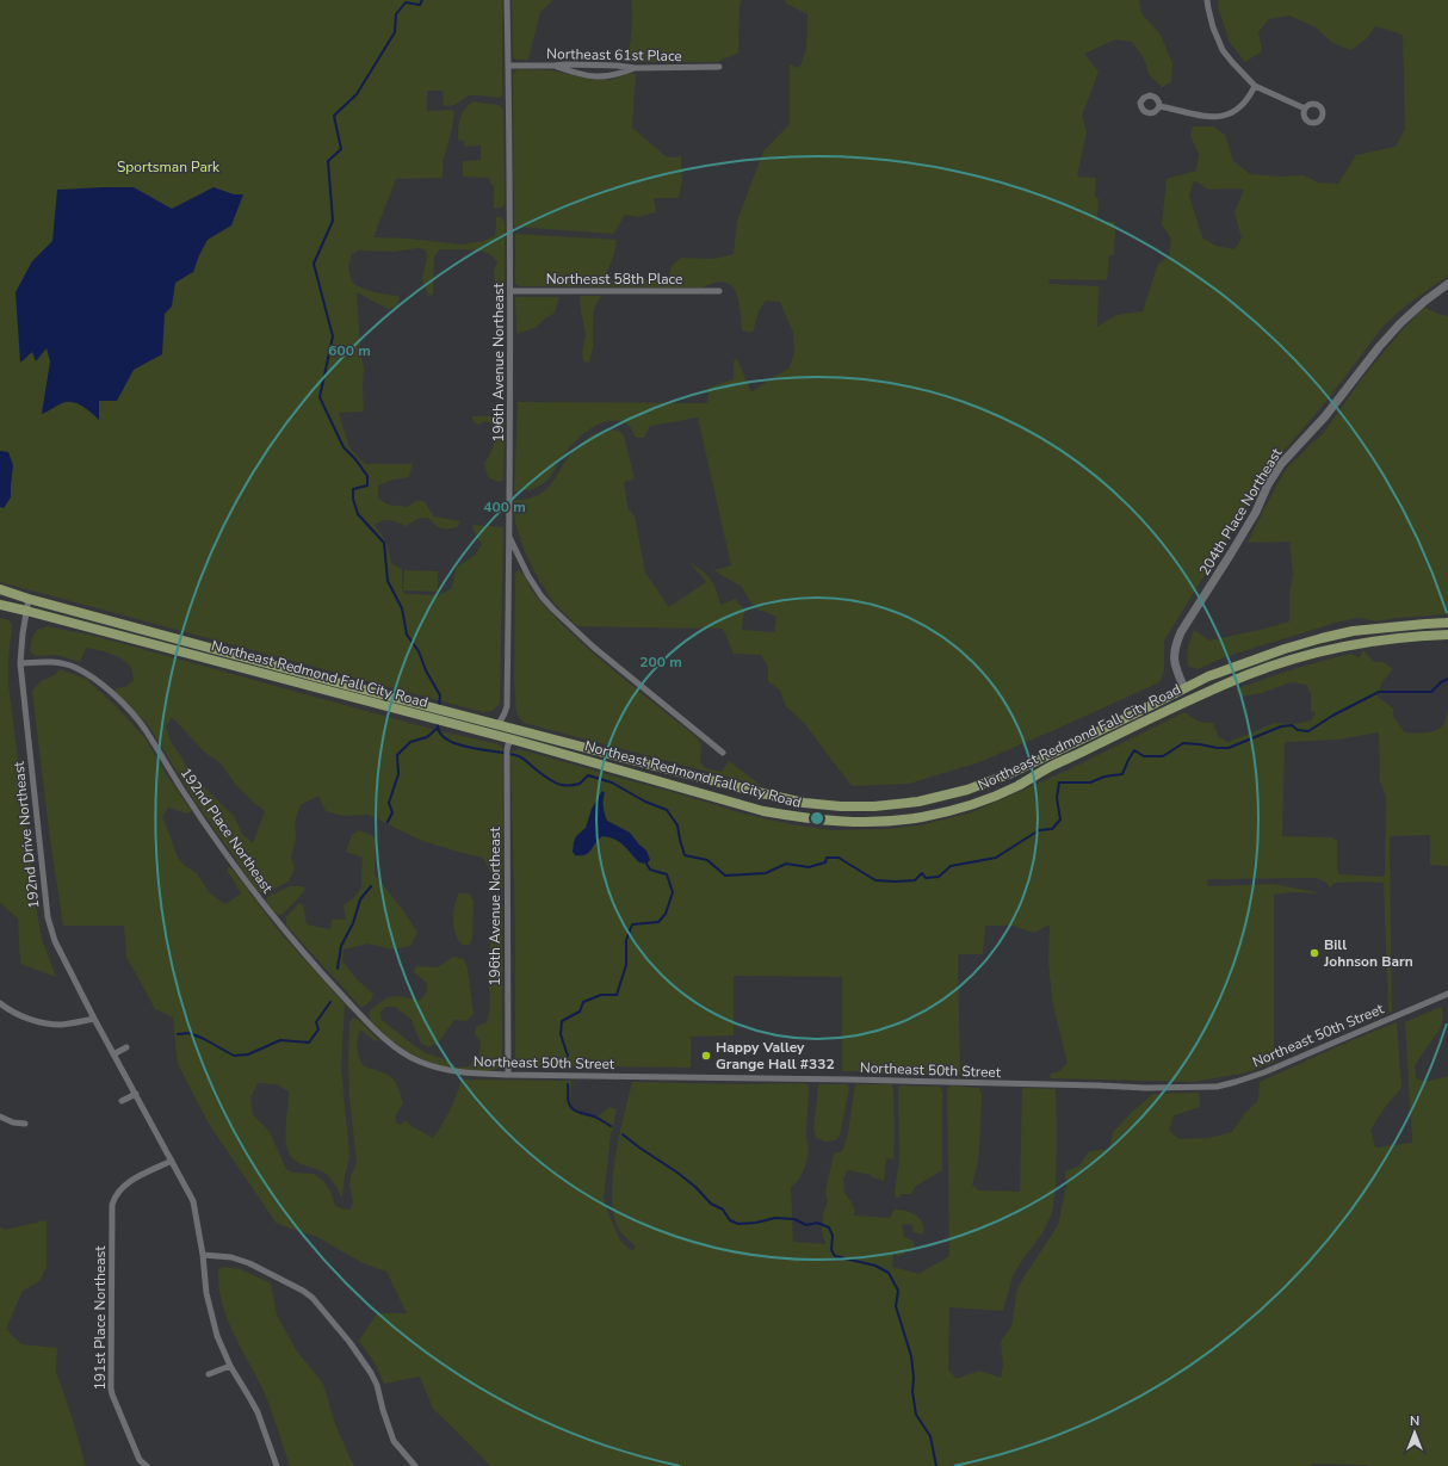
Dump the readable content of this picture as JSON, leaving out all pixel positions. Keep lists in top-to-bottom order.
{
  "streets": {
    "main road": ["Northeast Redmond Fall City Road"],
    "street": [
      "Northeast 61st Place",
      "Northeast 58th Place",
      "196th Avenue Northeast",
      "204th Place Northeast",
      "192nd Place Northeast",
      "192nd Drive Northeast",
      "Northeast 50th Street",
      "191st Place Northeast"
    ]
  },
  "crossings": [
    ["Northeast 61st Place", "196th Avenue Northeast"],
    ["Northeast 58th Place", "196th Avenue Northeast"],
    ["196th Avenue Northeast", "Northeast Redmond Fall City Road"],
    ["196th Avenue Northeast", "Northeast 50th Street"],
    ["204th Place Northeast", "Northeast Redmond Fall City Road"],
    ["Northeast Redmond Fall City Road", "192nd Drive Northeast"],
    ["192nd Place Northeast", "192nd Drive Northeast"],
    ["192nd Place Northeast", "Northeast 50th Street"],
    ["192nd Drive Northeast", "191st Place Northeast"]
  ],
  "parks": ["Sportsman Park"],
  "places": ["Bill Johnson Barn", "Happy Valley Grange Hall #332"],
  "north": "top",
  "rings": ["600 m", "400 m", "200 m"]
}
